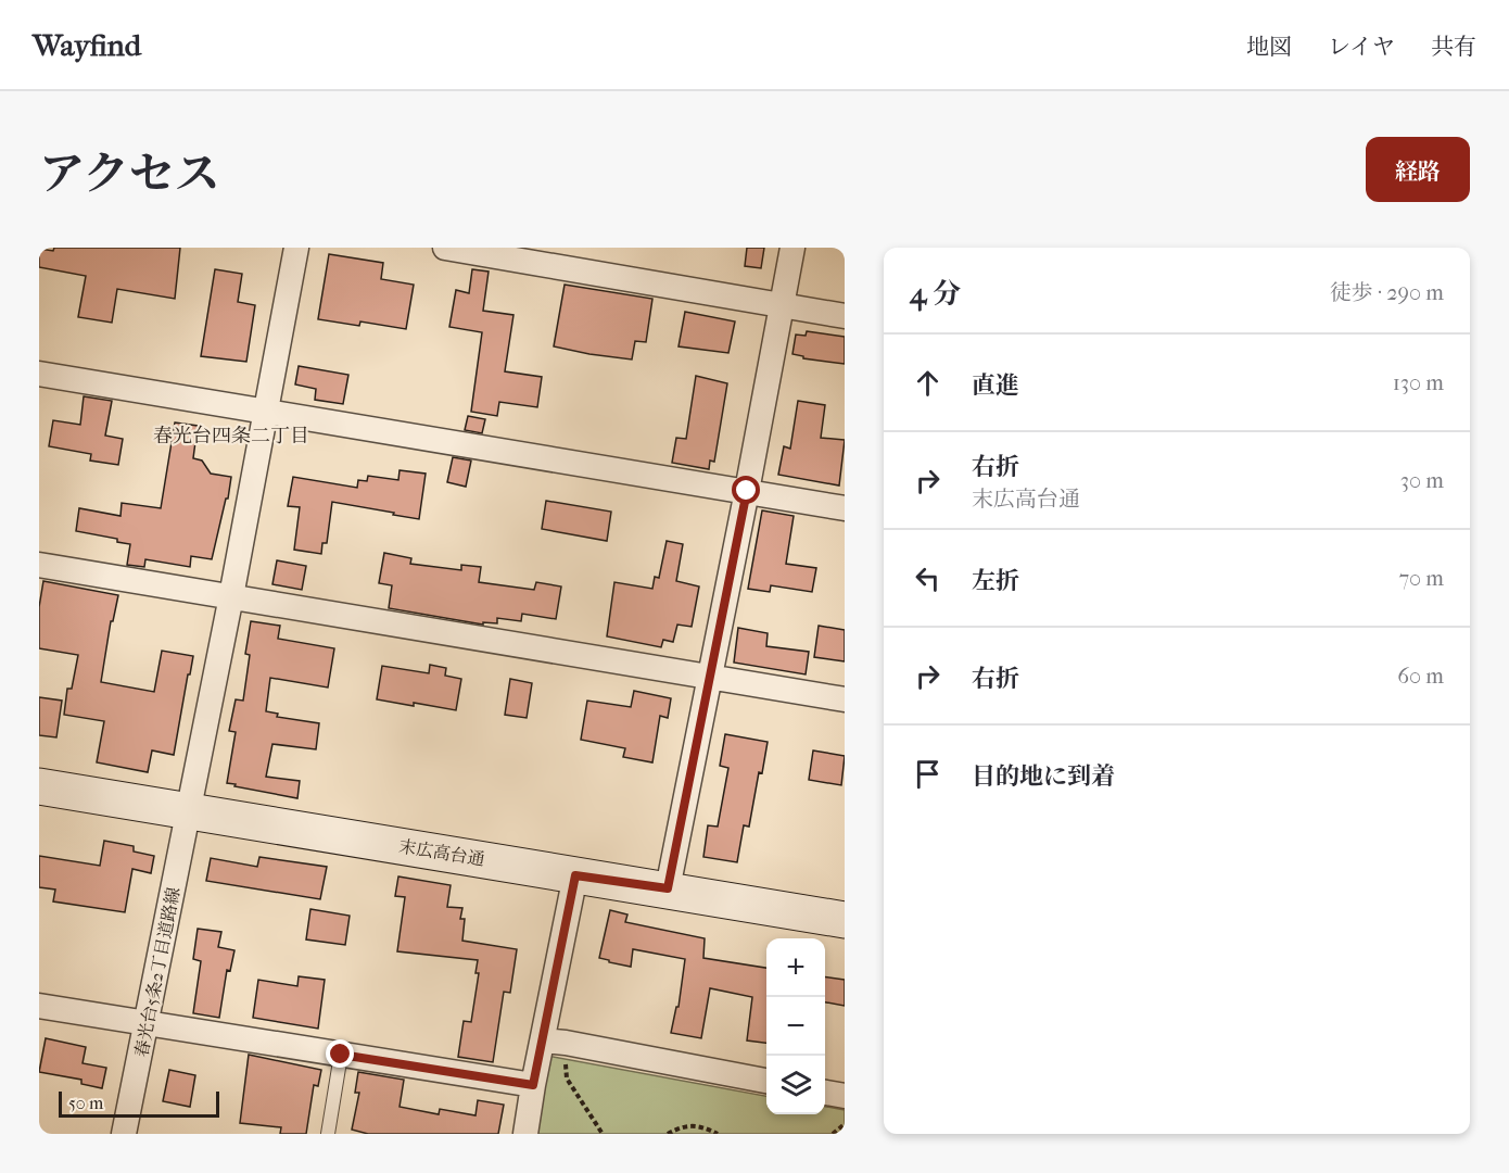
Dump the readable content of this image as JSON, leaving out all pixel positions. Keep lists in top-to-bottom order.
{
  "streets": {
    "street": ["末広高台通", "春光台5条2丁目道路線"]
  },
  "crossings": [
    ["末広高台通", "春光台5条2丁目道路線"]
  ],
  "districts": ["春光台四条二丁目"],
  "scale_bar": "50 m",
  "page": {
    "header": "Wayfind",
    "nav": ["地図", "レイヤ", "共有"],
    "title": "アクセス",
    "buttons": "経路",
    "heading": ["4 分", "徒歩 · 290 m"],
    "list": [
      ["直進", "130 m"],
      ["右折", "末広高台通", "30 m"],
      ["左折", "70 m"],
      ["右折", "60 m"],
      "目的地に到着"
    ],
    "map_buttons": ["+", "−"],
    "scale": "50 m"
  }
}
